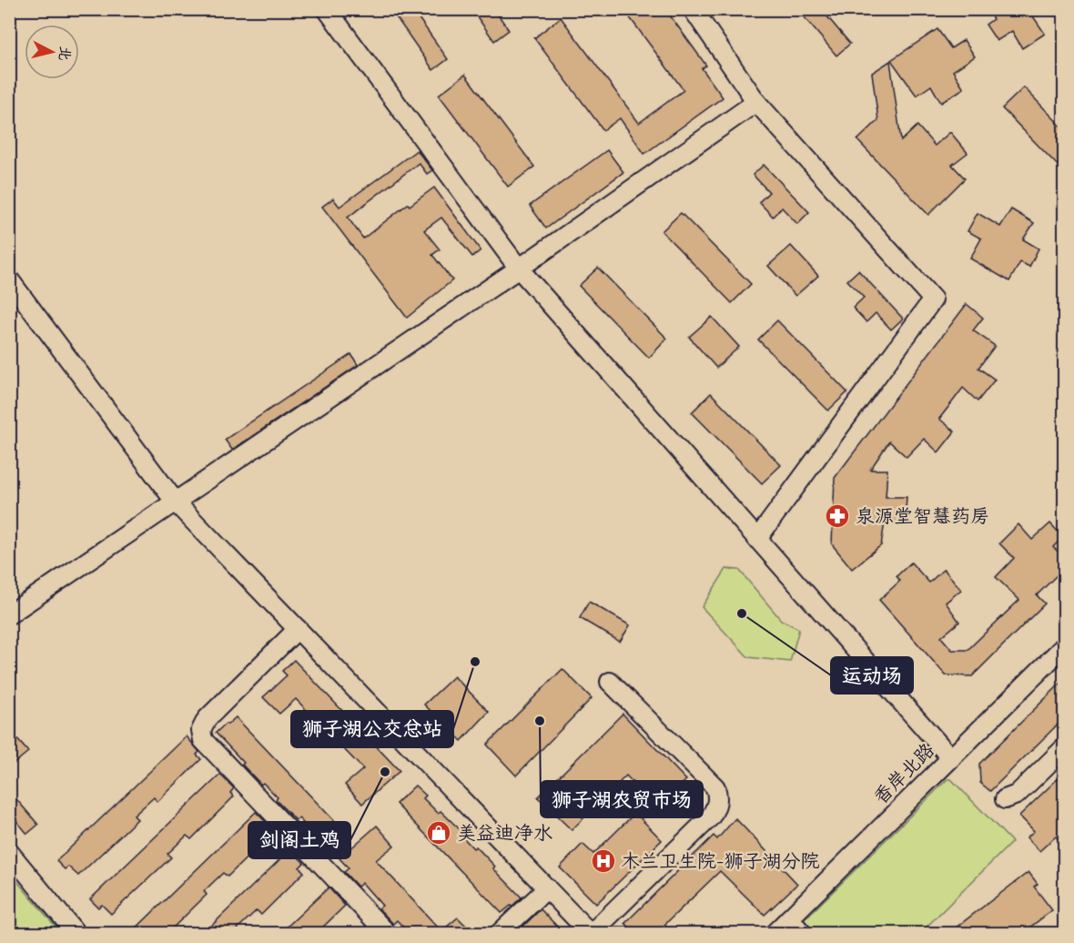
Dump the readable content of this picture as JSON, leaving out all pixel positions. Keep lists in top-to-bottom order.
{
  "streets": {
    "street": ["香岸北路"]
  },
  "places": {
    "pharmacy": ["泉源堂智慧药房"],
    "other": [
      "运动场",
      "狮子湖公交总站",
      "狮子湖农贸市场",
      "剑阁土鸡"
    ],
    "shop": ["美益迪净水"],
    "hospital": ["木兰卫生院-狮子湖分院"]
  },
  "north": "right"
}
